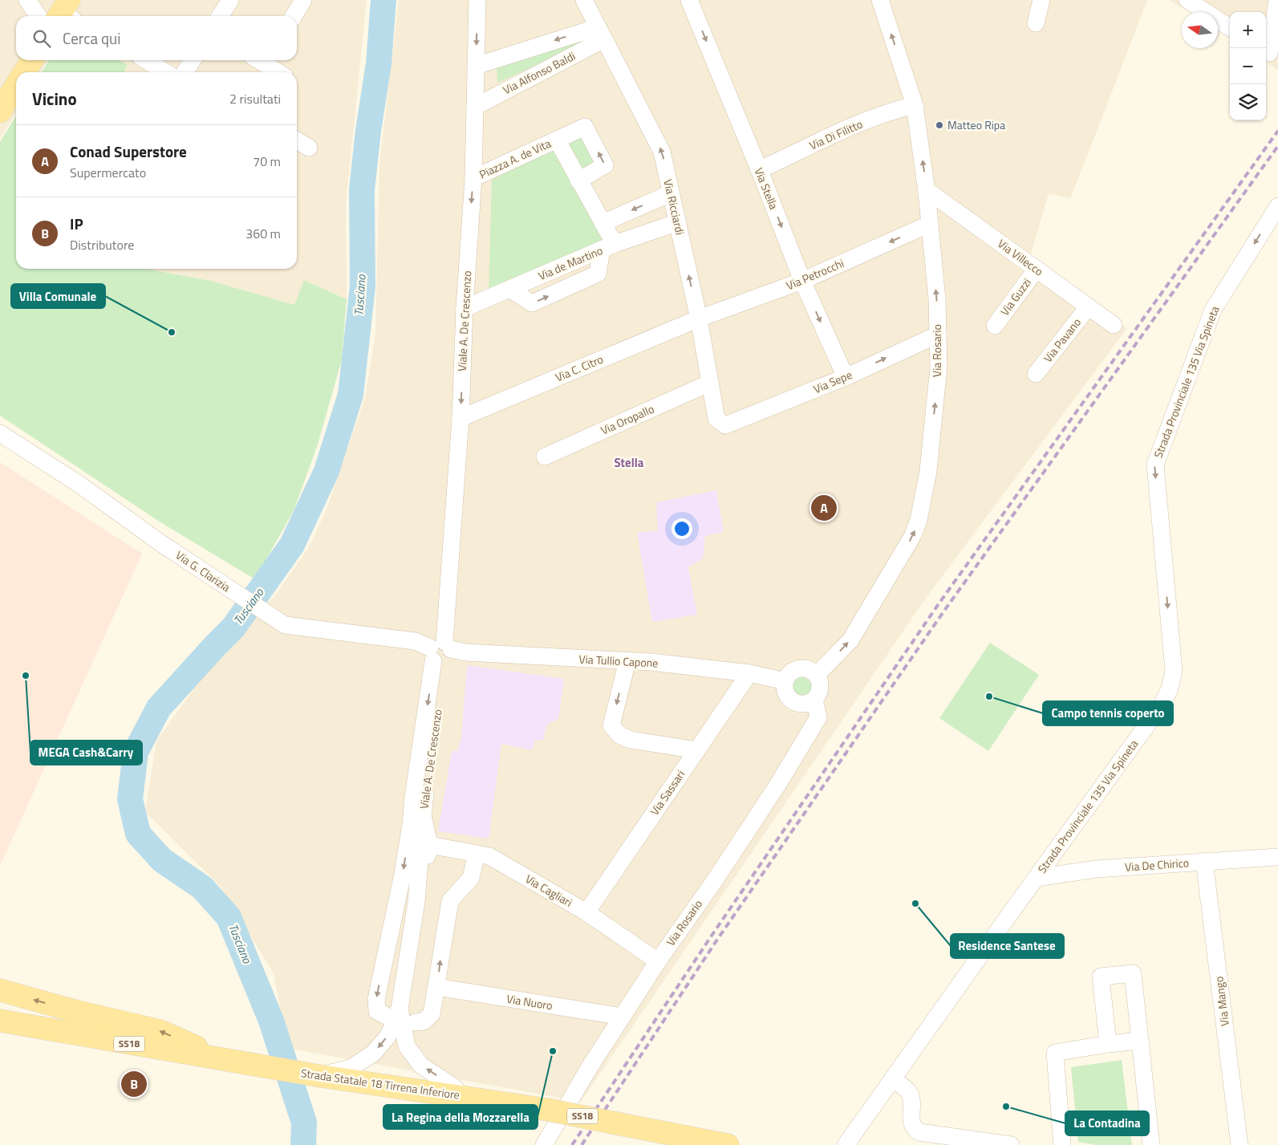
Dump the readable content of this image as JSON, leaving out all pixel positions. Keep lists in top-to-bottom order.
{
  "streets": {
    "main road": ["SS18", "Strada Statale 18 Tirrena Inferiore"],
    "street": [
      "Via Alfonso Baldi",
      "Via Di Filitto",
      "Piazza A. de Vita",
      "Via Stella",
      "Via Ricciardi",
      "Via Villecco",
      "Via de Martino",
      "Via Petrocchi",
      "Via Guzzi",
      "Viale A. De Crescenzo",
      "Via Pavano",
      "Via Rosario",
      "Via C. Citro",
      "Via Sepe",
      "Strada Provinciale 135 Via Spineta",
      "Via Oropallo",
      "Via G. Clarizia",
      "Via Tullio Capone",
      "Via Sassari",
      "Via De Chirico",
      "Via Cagliari",
      "Via Mango",
      "Via Nuoro"
    ]
  },
  "crossings": [
    ["Via Alfonso Baldi", "Via Ricciardi"],
    ["Via Alfonso Baldi", "Viale A. De Crescenzo"],
    ["Via Di Filitto", "Via Stella"],
    ["Via Di Filitto", "Via Rosario"],
    ["Piazza A. de Vita", "Via de Martino"],
    ["Piazza A. de Vita", "Viale A. De Crescenzo"],
    ["Via Stella", "Via Petrocchi"],
    ["Via Stella", "Via Sepe"],
    ["Via Ricciardi", "Via de Martino"],
    ["Via Ricciardi", "Via Petrocchi"],
    ["Via Ricciardi", "Via C. Citro"],
    ["Via Ricciardi", "Via Sepe"],
    ["Via Ricciardi", "Via Oropallo"],
    ["Via Villecco", "Via Guzzi"],
    ["Via Villecco", "Via Pavano"],
    ["Via Villecco", "Via Rosario"],
    ["Via de Martino", "Viale A. De Crescenzo"],
    ["Via Petrocchi", "Via Rosario"],
    ["Via Petrocchi", "Via C. Citro"],
    ["Viale A. De Crescenzo", "Via C. Citro"],
    ["Viale A. De Crescenzo", "Via G. Clarizia"],
    ["Viale A. De Crescenzo", "Via Tullio Capone"],
    ["Viale A. De Crescenzo", "Via Cagliari"],
    ["Viale A. De Crescenzo", "Strada Statale 18 Tirrena Inferiore"],
    ["Via Rosario", "Via Sepe"],
    ["Via Rosario", "Via Tullio Capone"],
    ["Via Rosario", "Via Cagliari"],
    ["Via Rosario", "Via Nuoro"],
    ["Strada Provinciale 135 Via Spineta", "Via De Chirico"],
    ["Via G. Clarizia", "Via Tullio Capone"],
    ["Via Tullio Capone", "Via Sassari"],
    ["Via Sassari", "Via Cagliari"],
    ["Via De Chirico", "Via Mango"]
  ],
  "one_way": [
    "Via Stella",
    "Via Ricciardi",
    "Via de Martino",
    "Via Petrocchi",
    "Via Rosario",
    "Via Sepe",
    "Strada Provinciale 135 Via Spineta"
  ],
  "districts": ["Stella"],
  "water": ["Tusciano"],
  "places": [
    "Matteo Ripa",
    "Villa Comunale",
    "MEGA Cash&Carry",
    "Campo tennis coperto",
    "Residence Santese",
    "La Regina della Mozzarella",
    "La Contadina"
  ],
  "north": "left",
  "page": {
    "map_buttons": ["+", "−"],
    "search": "Cerca qui",
    "heading": ["Vicino", "2 risultati"],
    "list": [
      {
        "mark": "A",
        "name": "Conad Superstore",
        "note": "Supermercato",
        "value": "70 m"
      },
      {
        "mark": "B",
        "name": "IP",
        "note": "Distributore",
        "value": "360 m"
      }
    ],
    "pins": ["A", "B"]
  }
}
